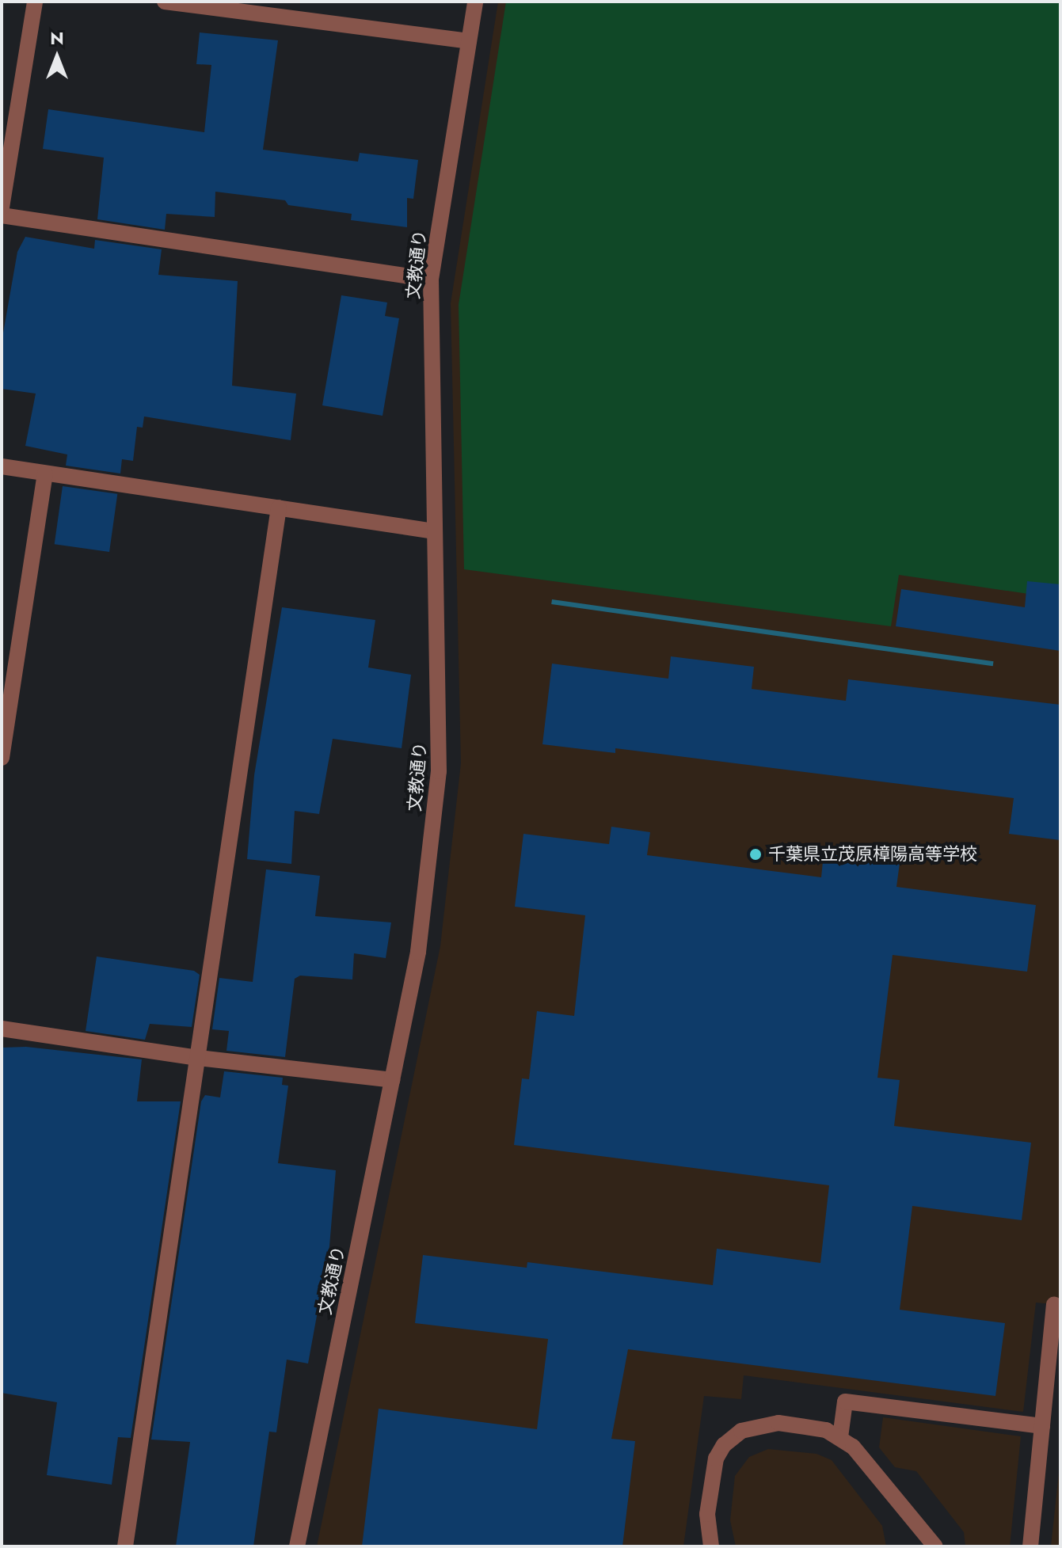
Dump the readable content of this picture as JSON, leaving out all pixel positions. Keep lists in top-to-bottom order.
{
  "streets": {
    "street": ["文教通り"]
  },
  "places": ["千葉県立茂原樟陽高等学校"],
  "north": "top"
}
